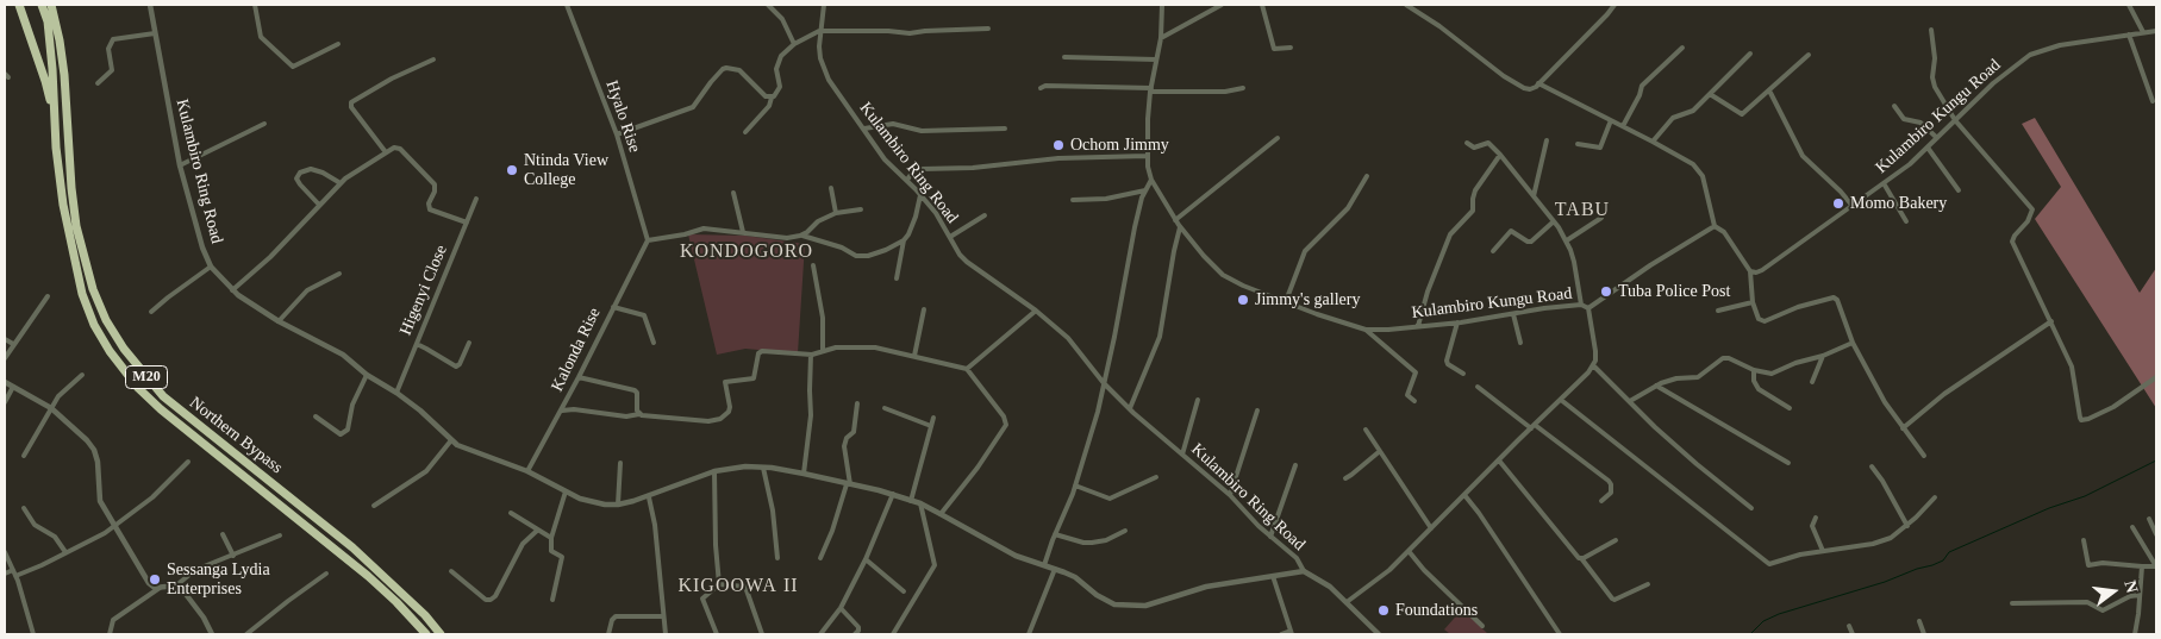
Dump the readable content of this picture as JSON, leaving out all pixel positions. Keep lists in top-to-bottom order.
{
  "streets": {
    "highway": ["M20", "Northern Bypass"],
    "street": [
      "Hyalo Rise",
      "Kulambiro Kungu Road",
      "Kulambiro Ring Road",
      "Higenyi Close",
      "Kalonda Rise"
    ]
  },
  "crossings": [
    ["Hyalo Rise", "Kalonda Rise"],
    ["Kulambiro Ring Road", "Higenyi Close"],
    ["Kulambiro Ring Road", "Kalonda Rise"]
  ],
  "districts": ["TABU", "KONDOGORO", "KIGOOWA II"],
  "places": [
    "Ochom Jimmy",
    "Ntinda View College",
    "Momo Bakery",
    "Tuba Police Post",
    "Jimmy's gallery",
    "Sessanga Lydia Enterprises",
    "Foundations"
  ],
  "north": "right"
}
